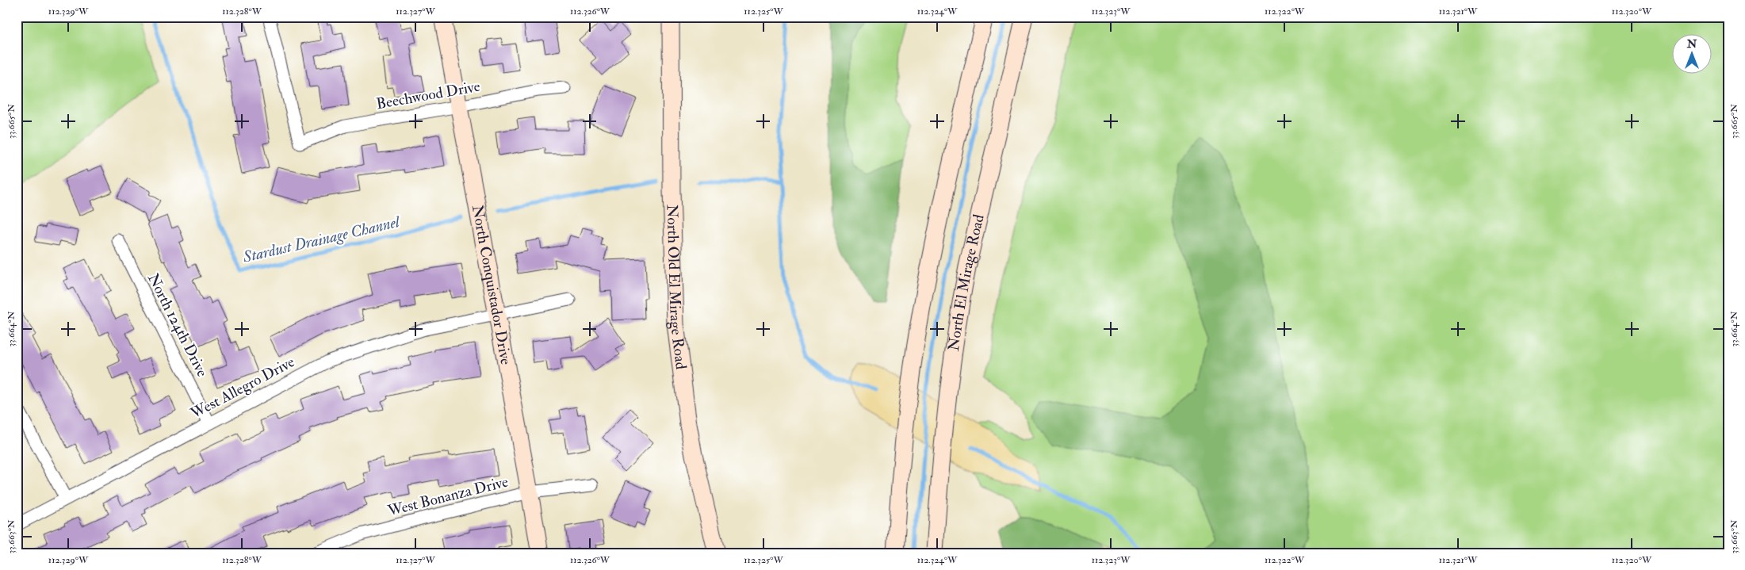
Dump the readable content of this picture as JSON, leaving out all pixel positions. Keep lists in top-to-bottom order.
{
  "streets": {
    "street": [
      "Beechwood Drive",
      "North El Mirage Road",
      "North Conquistador Drive",
      "North Old El Mirage Road",
      "North 124th Drive",
      "West Allegro Drive",
      "West Bonanza Drive"
    ]
  },
  "crossings": [
    ["Beechwood Drive", "North Conquistador Drive"],
    ["North Conquistador Drive", "West Allegro Drive"],
    ["North Conquistador Drive", "West Bonanza Drive"],
    ["North 124th Drive", "West Allegro Drive"]
  ],
  "water": ["Stardust Drainage Channel"],
  "north": "top",
  "coordinates": [
    "112.329°W",
    "112.328°W",
    "112.327°W",
    "112.326°W",
    "112.325°W",
    "112.324°W",
    "112.323°W",
    "112.322°W",
    "112.321°W",
    "112.320°W",
    "33.665°N",
    "33.664°N",
    "33.663°N"
  ]
}
